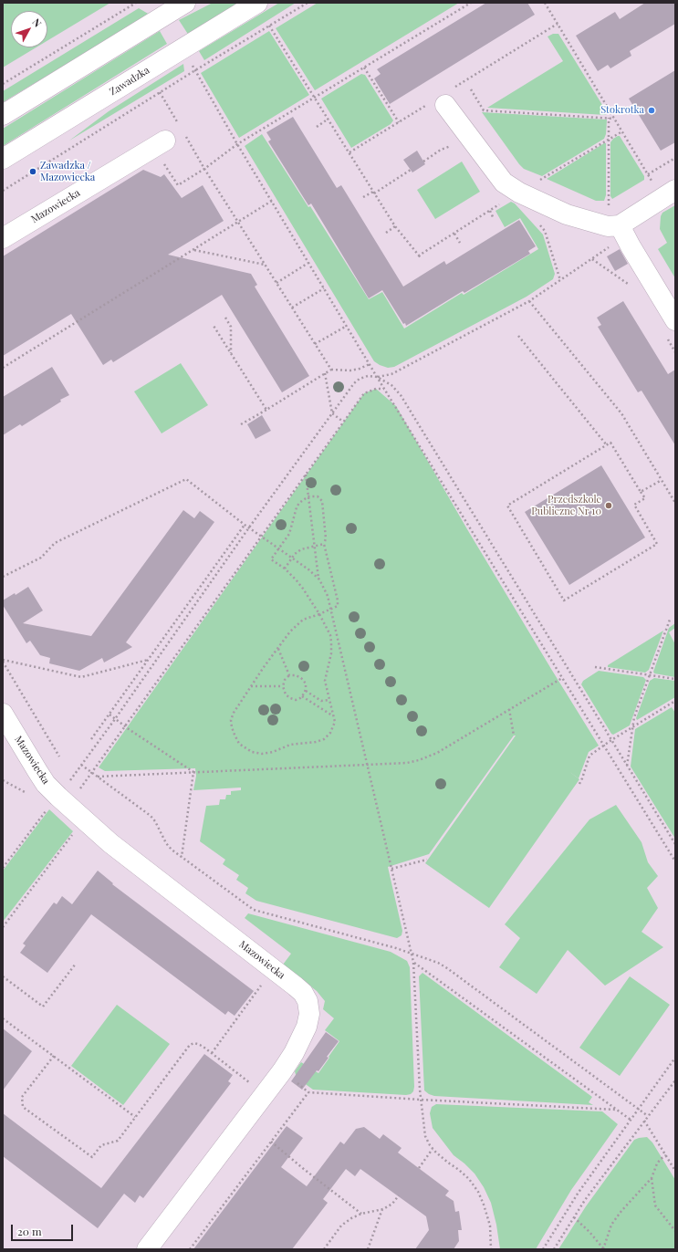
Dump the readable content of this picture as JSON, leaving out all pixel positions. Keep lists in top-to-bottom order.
{
  "streets": {
    "street": ["Zawadzka", "Mazowiecka"]
  },
  "places": ["Stokrotka", "Zawadzka / Mazowiecka", "Przedszkole Publiczne Nr 10"],
  "scale_bar": "20 m",
  "north": "top right"
}
